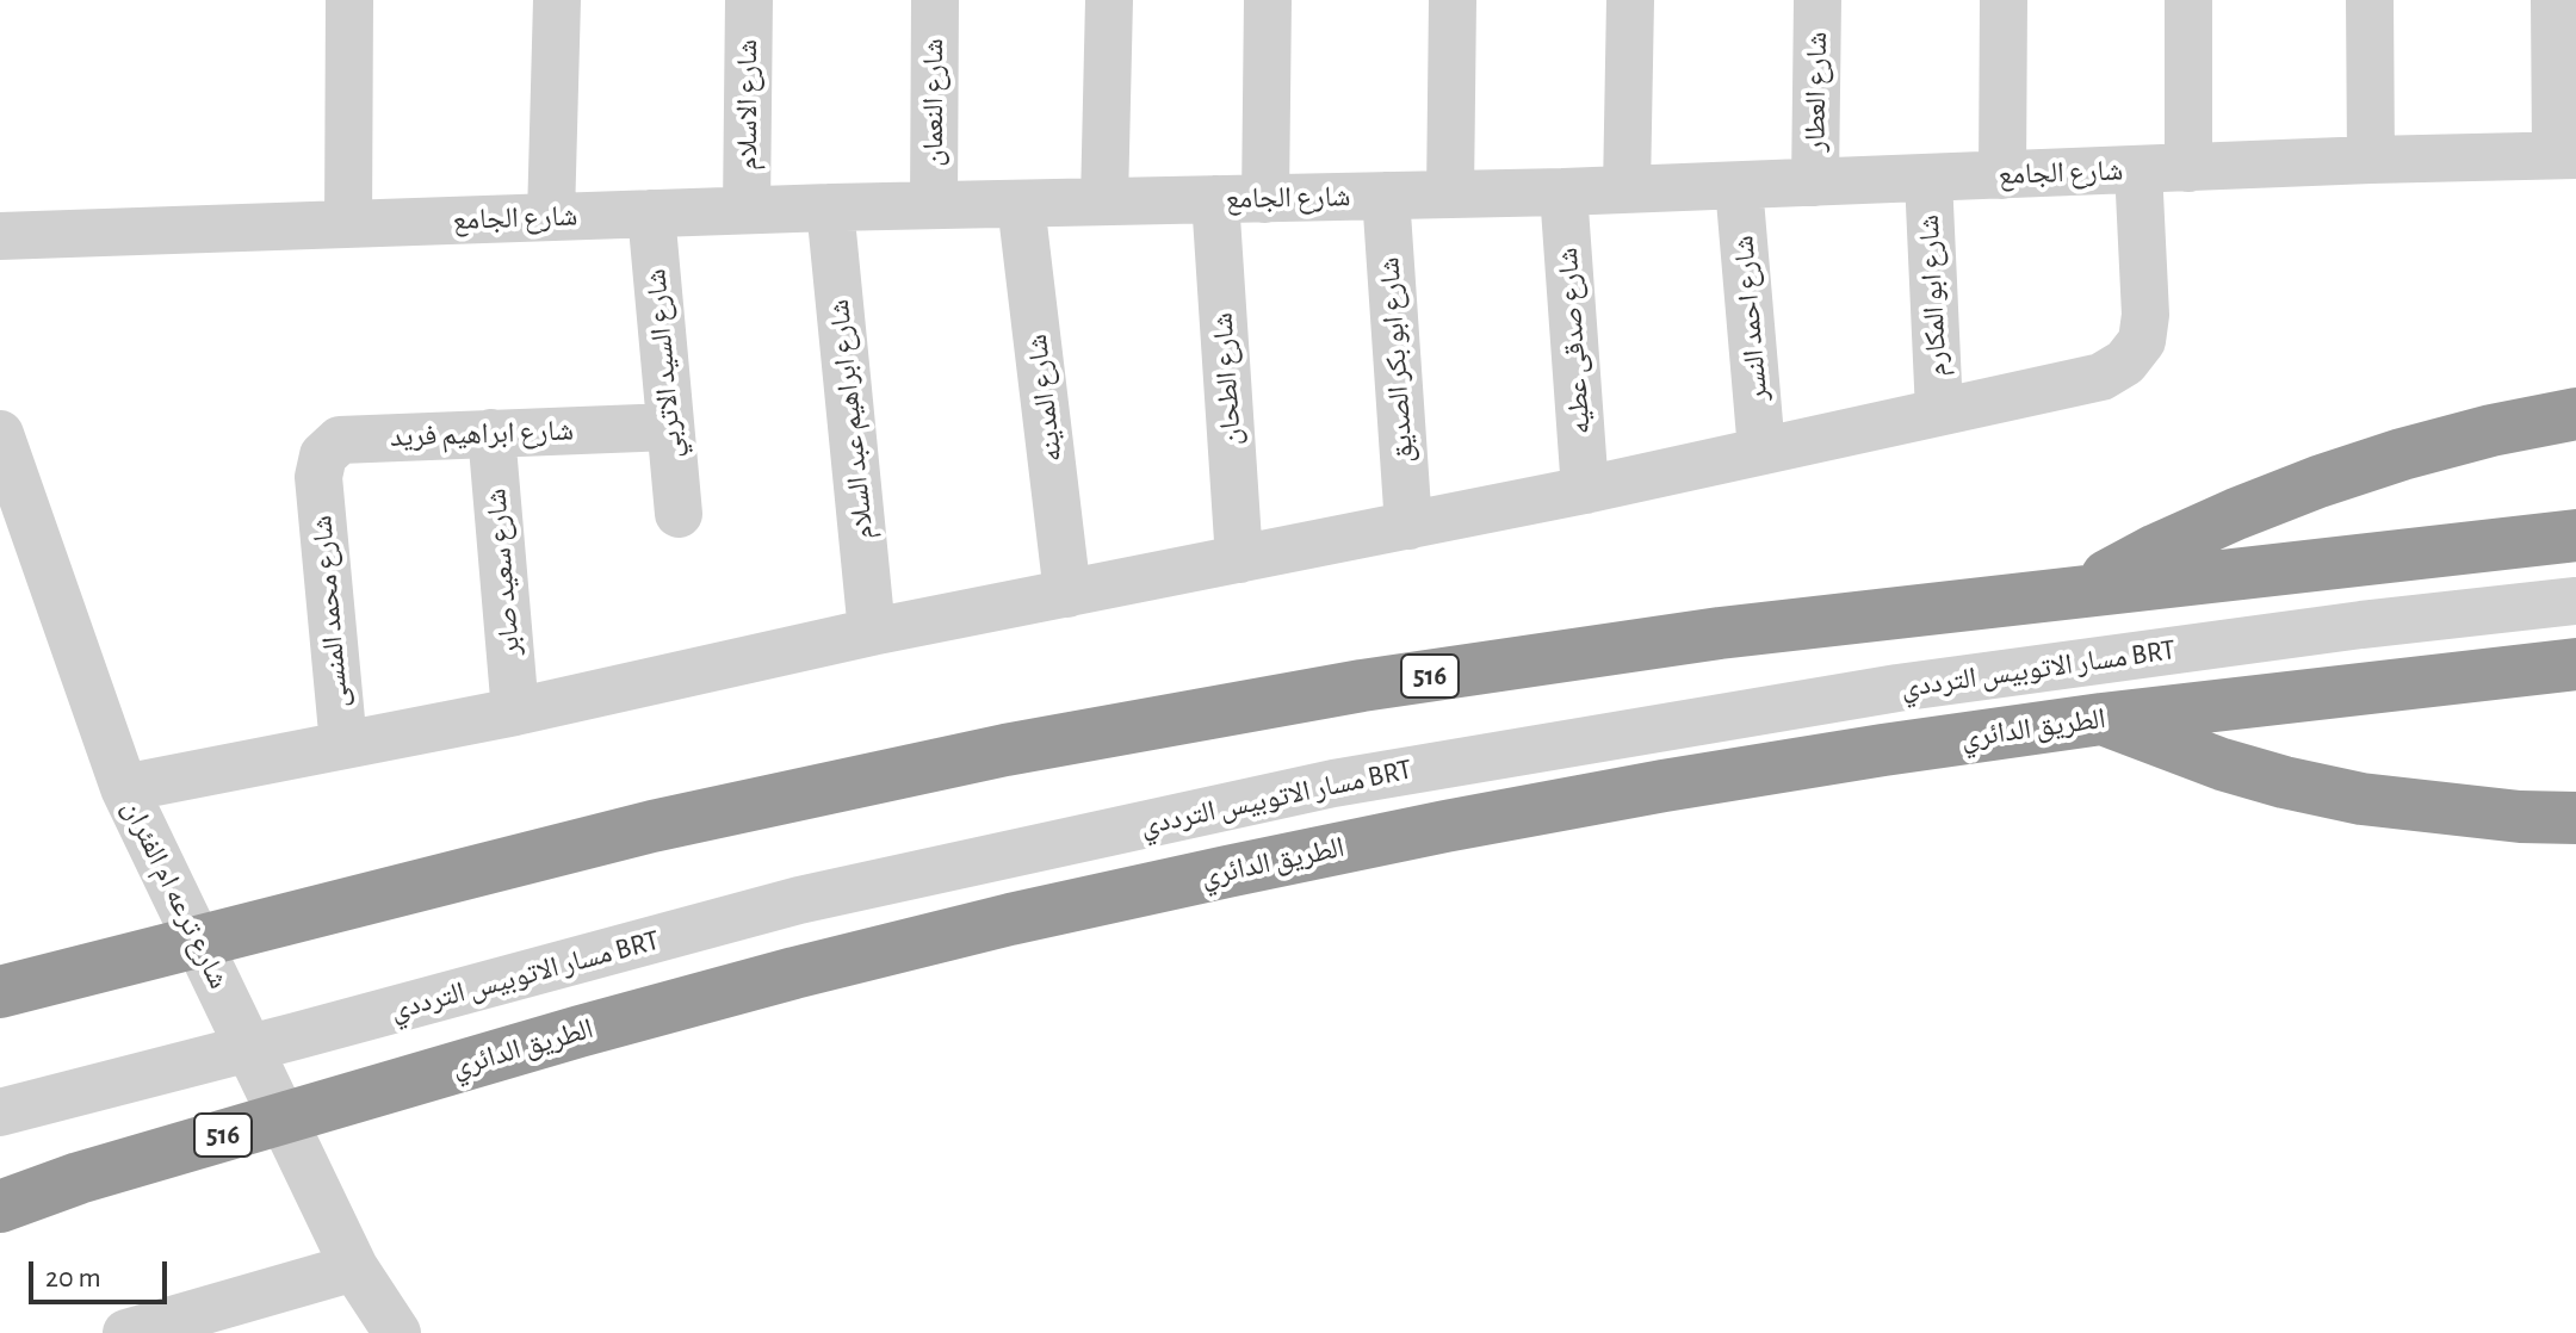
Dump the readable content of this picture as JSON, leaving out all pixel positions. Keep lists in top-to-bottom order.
{
  "streets": {
    "highway": ["516", "الطريق الدائري"],
    "street": [
      "شارع العطار",
      "شارع النعمان",
      "شارع الاسلام",
      "شارع الجامع",
      "شارع ابو المكارم",
      "شارع احمد النسر",
      "شارع صدقى عطيه",
      "شارع ابو بكر الصديق",
      "شارع السيد الاتربي",
      "شارع الطحان",
      "شارع المدينه",
      "شارع ابراهيم عبد السلام",
      "شارع ابراهيم فريد",
      "شارع سعيد صابر",
      "شارع محمد المنسى",
      "مسار الاتوبيس الترددي BRT",
      "شارع ترعه ام الفئران"
    ]
  },
  "crossings": [
    ["شارع العطار", "شارع الجامع"],
    ["شارع النعمان", "شارع الجامع"],
    ["شارع الاسلام", "شارع الجامع"],
    ["شارع الجامع", "شارع ابو المكارم"],
    ["شارع الجامع", "شارع احمد النسر"],
    ["شارع الجامع", "شارع صدقى عطيه"],
    ["شارع الجامع", "شارع ابو بكر الصديق"],
    ["شارع الجامع", "شارع السيد الاتربي"],
    ["شارع الجامع", "شارع الطحان"],
    ["شارع الجامع", "شارع المدينه"],
    ["شارع الجامع", "شارع ابراهيم عبد السلام"],
    ["شارع السيد الاتربي", "شارع ابراهيم فريد"],
    ["شارع ابراهيم فريد", "شارع سعيد صابر"],
    ["شارع ابراهيم فريد", "شارع محمد المنسى"]
  ],
  "scale_bar": "20 m"
}
